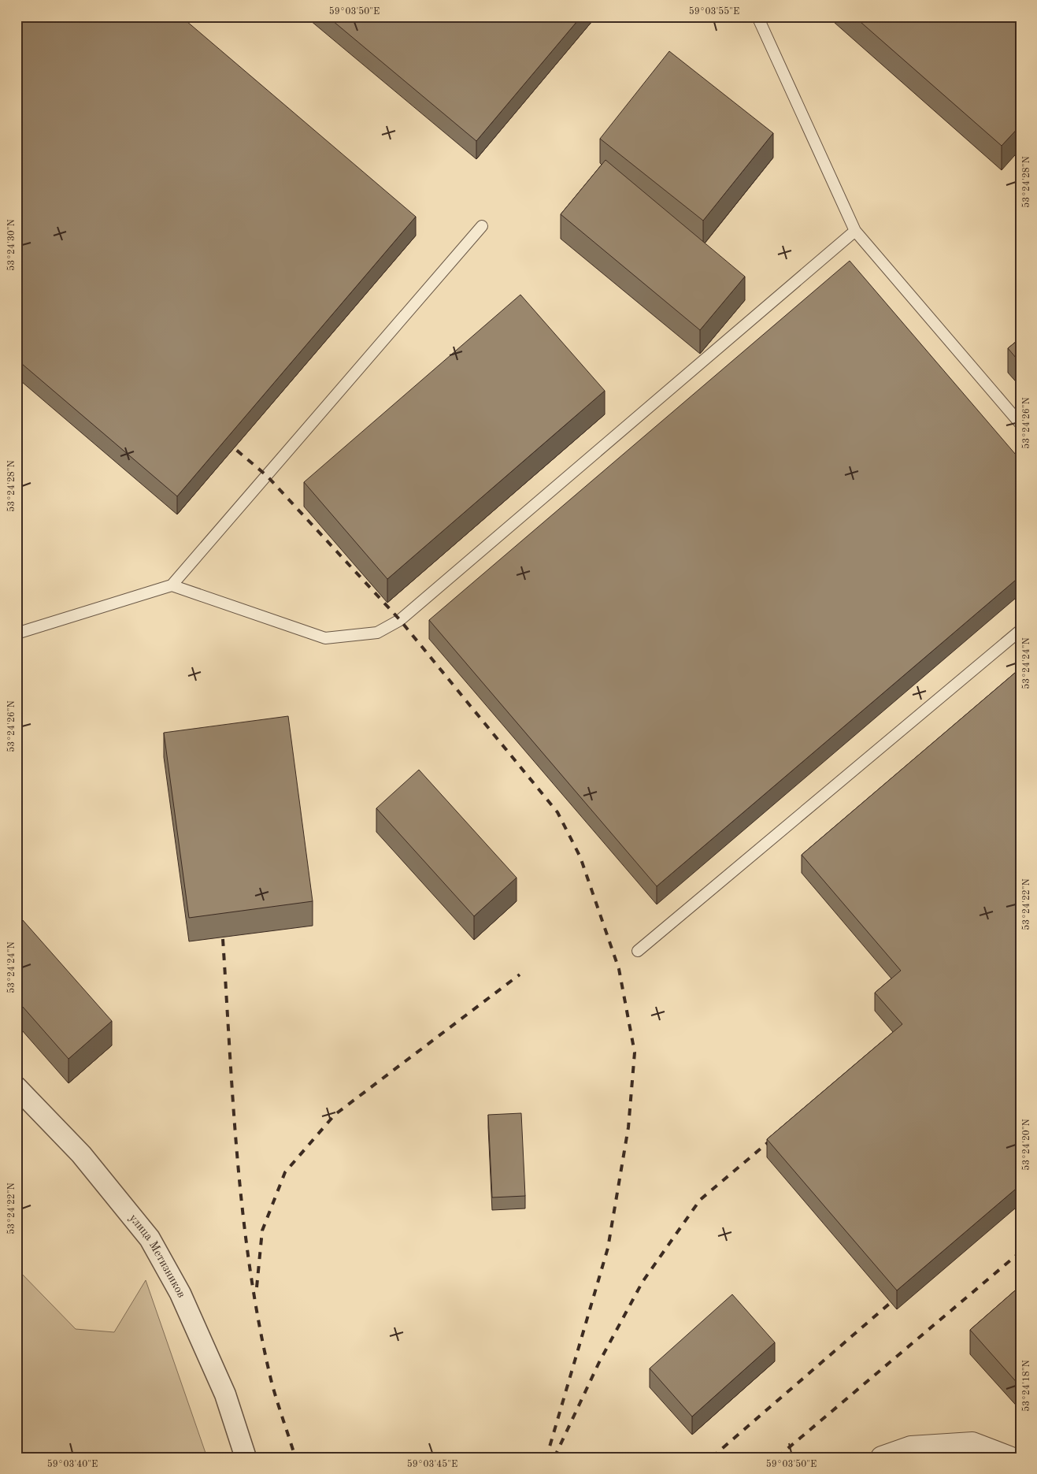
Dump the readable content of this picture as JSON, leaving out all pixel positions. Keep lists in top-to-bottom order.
{
  "streets": {
    "street": ["улица Метизников"]
  },
  "coordinates": [
    "59°03'50\"E",
    "59°03'55\"E",
    "53°24'28\"N",
    "53°24'30\"N",
    "53°24'26\"N",
    "53°24'24\"N",
    "53°24'22\"N",
    "53°24'20\"N",
    "53°24'18\"N",
    "59°03'40\"E",
    "59°03'45\"E"
  ]
}
